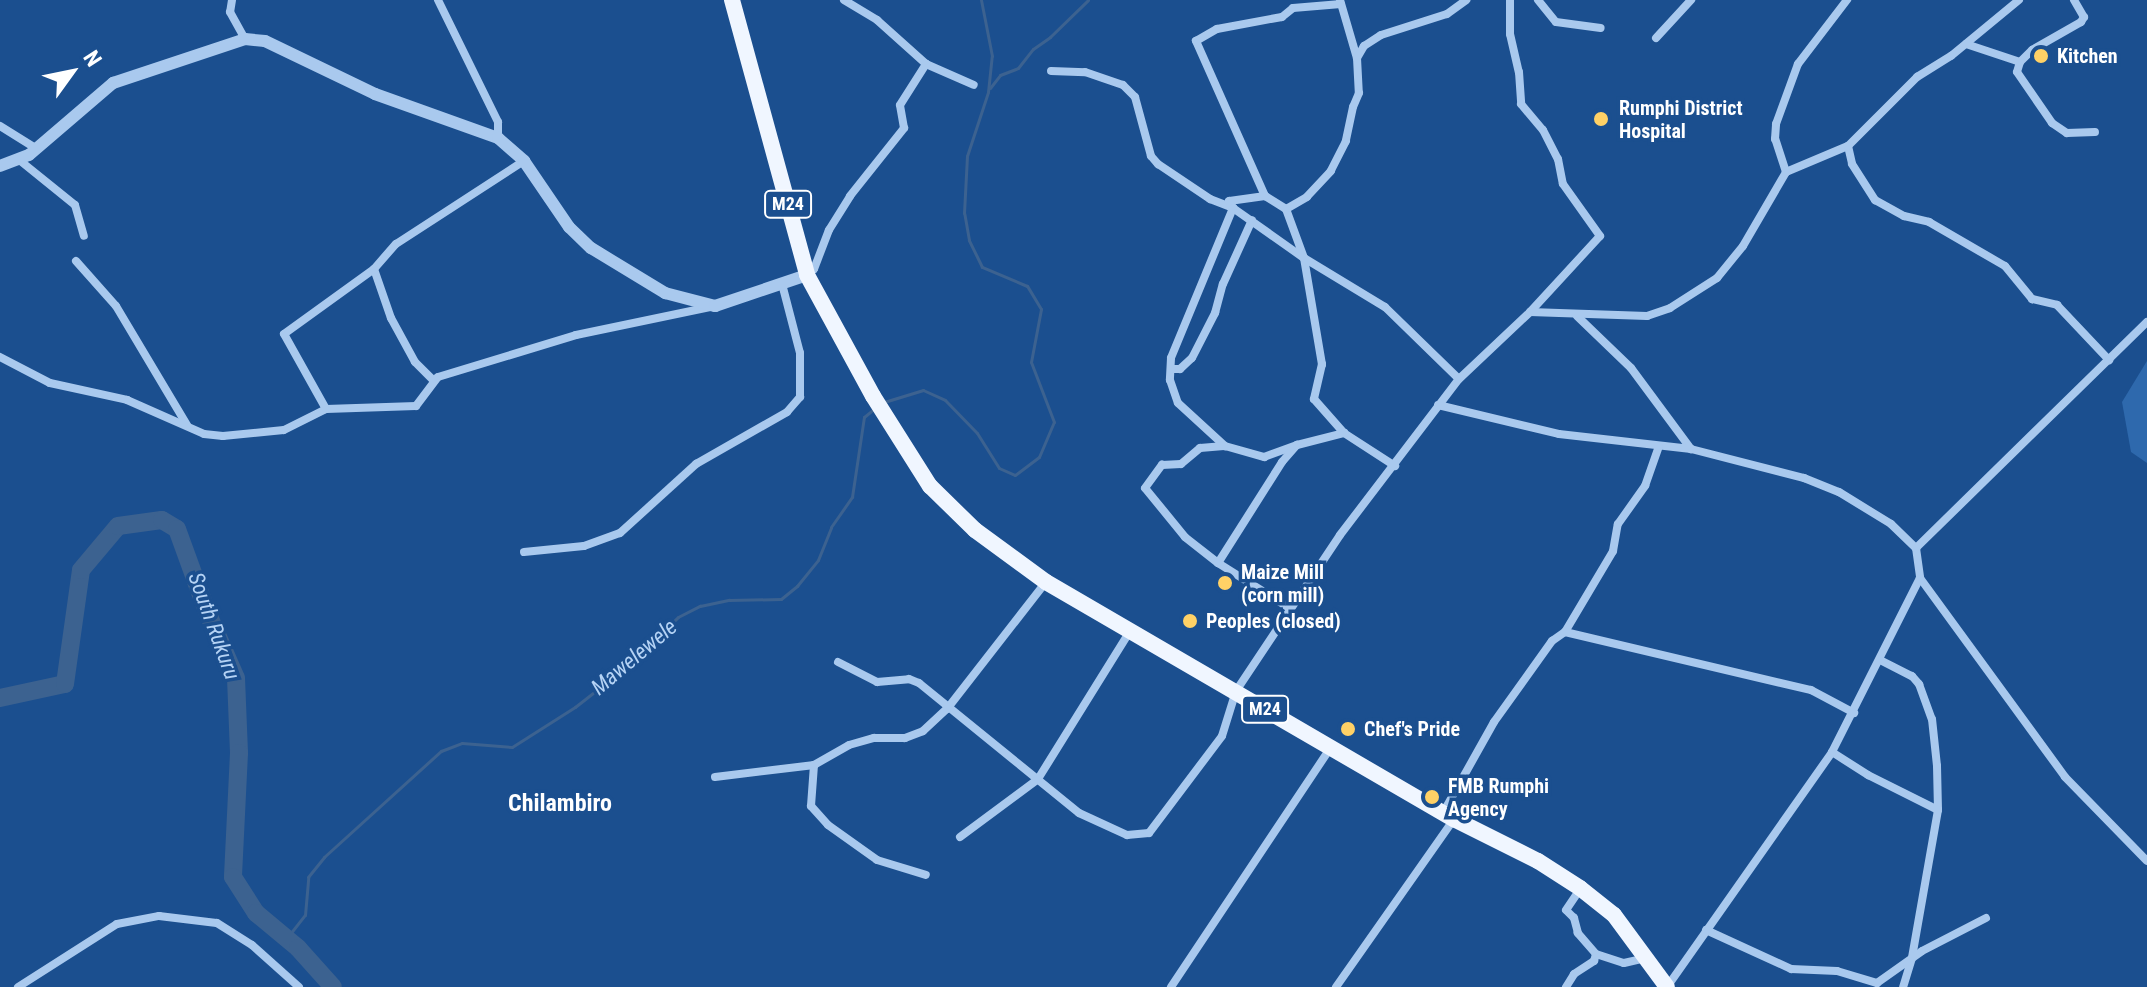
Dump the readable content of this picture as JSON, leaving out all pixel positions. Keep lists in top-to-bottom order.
{
  "streets": {
    "main road": ["M24"]
  },
  "districts": ["Chilambiro"],
  "water": ["South Rukuru", "Mawelewele"],
  "places": [
    "Kitchen",
    "Rumphi District Hospital",
    "Maize Mill (corn mill)",
    "Peoples (closed)",
    "Chef's Pride",
    "FMB Rumphi Agency"
  ],
  "north": "top right"
}
